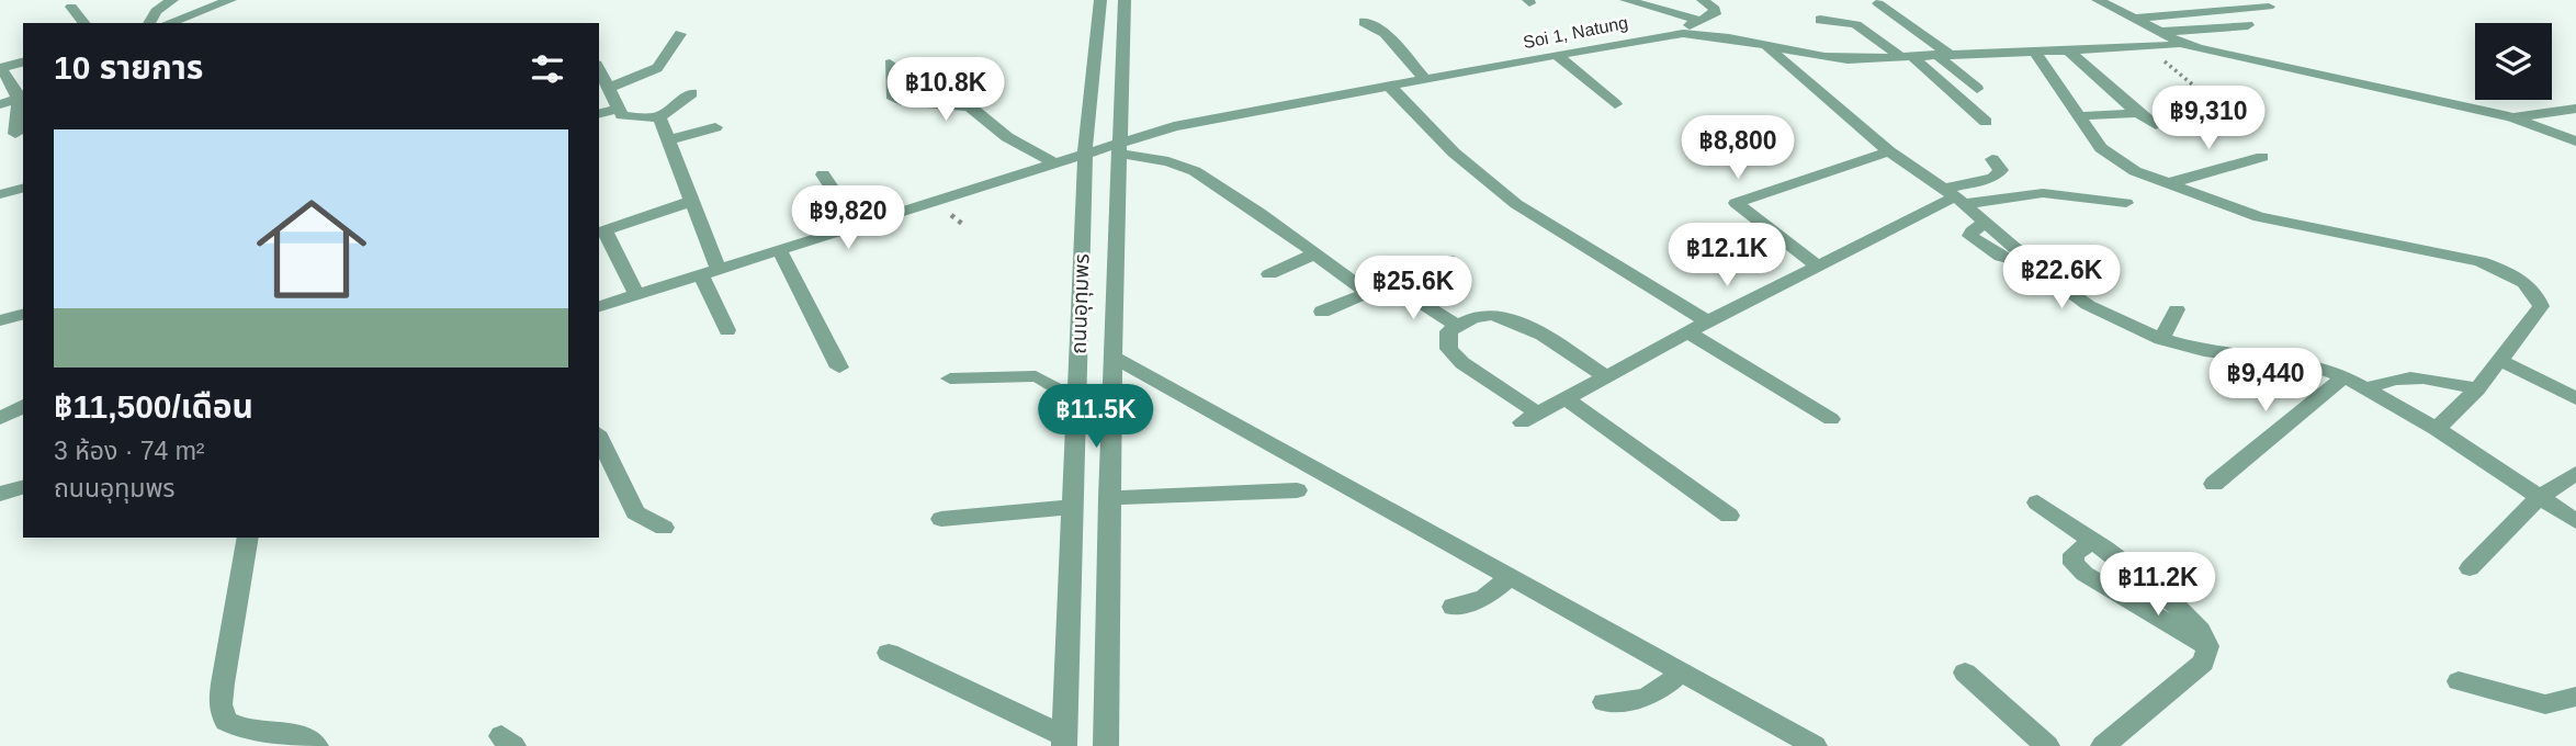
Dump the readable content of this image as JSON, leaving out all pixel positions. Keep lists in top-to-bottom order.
{
  "streets": {
    "street": ["Soi 1, Natung", "ถนนอุทุมพร"]
  },
  "crossings": [
    ["Soi 1, Natung", "ถนนอุทุมพร"]
  ],
  "page": {
    "heading": "10 รายการ",
    "price": [
      "฿10.8K",
      "฿9,310",
      "฿8,800",
      "฿9,820",
      "฿12.1K",
      "฿22.6K",
      "฿25.6K",
      "฿9,440",
      "฿11.5K",
      "฿11.2K"
    ],
    "list": [
      {
        "name": "฿11,500/เดือน",
        "note": "3 ห้อง · 74 m² · ถนนอุทุมพร"
      }
    ]
  }
}
